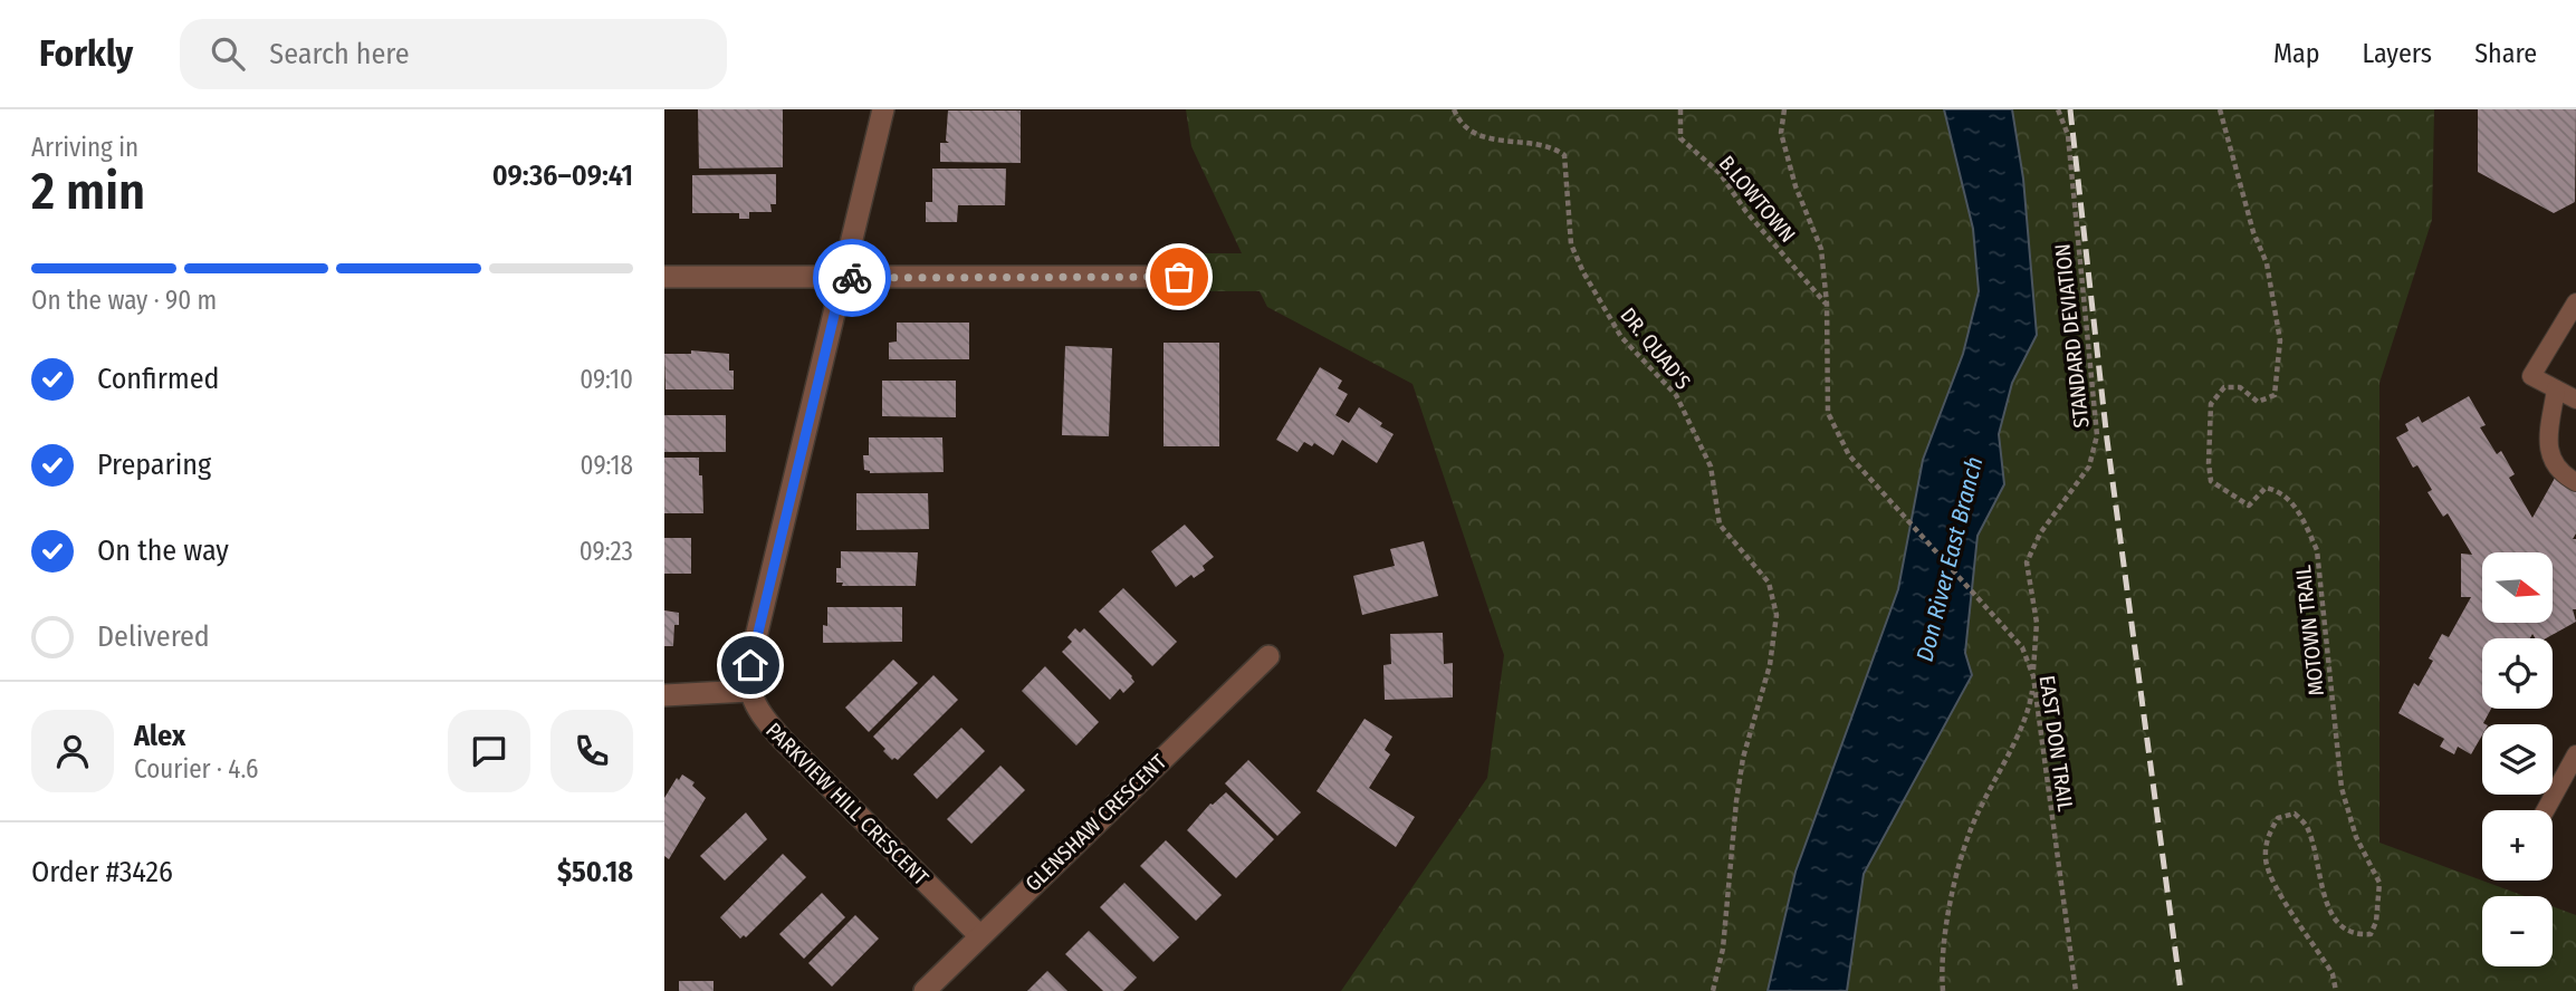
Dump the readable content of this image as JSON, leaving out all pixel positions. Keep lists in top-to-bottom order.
{
  "streets": {
    "street": ["PARKVIEW HILL CRESCENT", "GLENSHAW CRESCENT"],
    "path": [
      "B.LOWTOWN",
      "STANDARD DEVIATION",
      "DR. QUAD'S",
      "MOTOWN TRAIL",
      "EAST DON TRAIL"
    ]
  },
  "crossings": [
    ["B.LOWTOWN", "EAST DON TRAIL"],
    ["STANDARD DEVIATION", "EAST DON TRAIL"],
    ["PARKVIEW HILL CRESCENT", "GLENSHAW CRESCENT"]
  ],
  "water": ["Don River East Branch"],
  "north": "right",
  "page": {
    "header": "Forkly",
    "search": "Search here",
    "nav": ["Map", "Layers", "Share"],
    "heading": ["2 min", "Arriving in", "09:36–09:41"],
    "panel": [
      "Alex",
      "Courier · 4.6",
      "Order #3426",
      "$50.18"
    ],
    "bar": "On the way · 90 m",
    "list": [
      ["Confirmed", "09:10"],
      ["Preparing", "09:18"],
      ["On the way", "09:23"],
      "Delivered"
    ],
    "map_buttons": ["+", "−"]
  }
}
